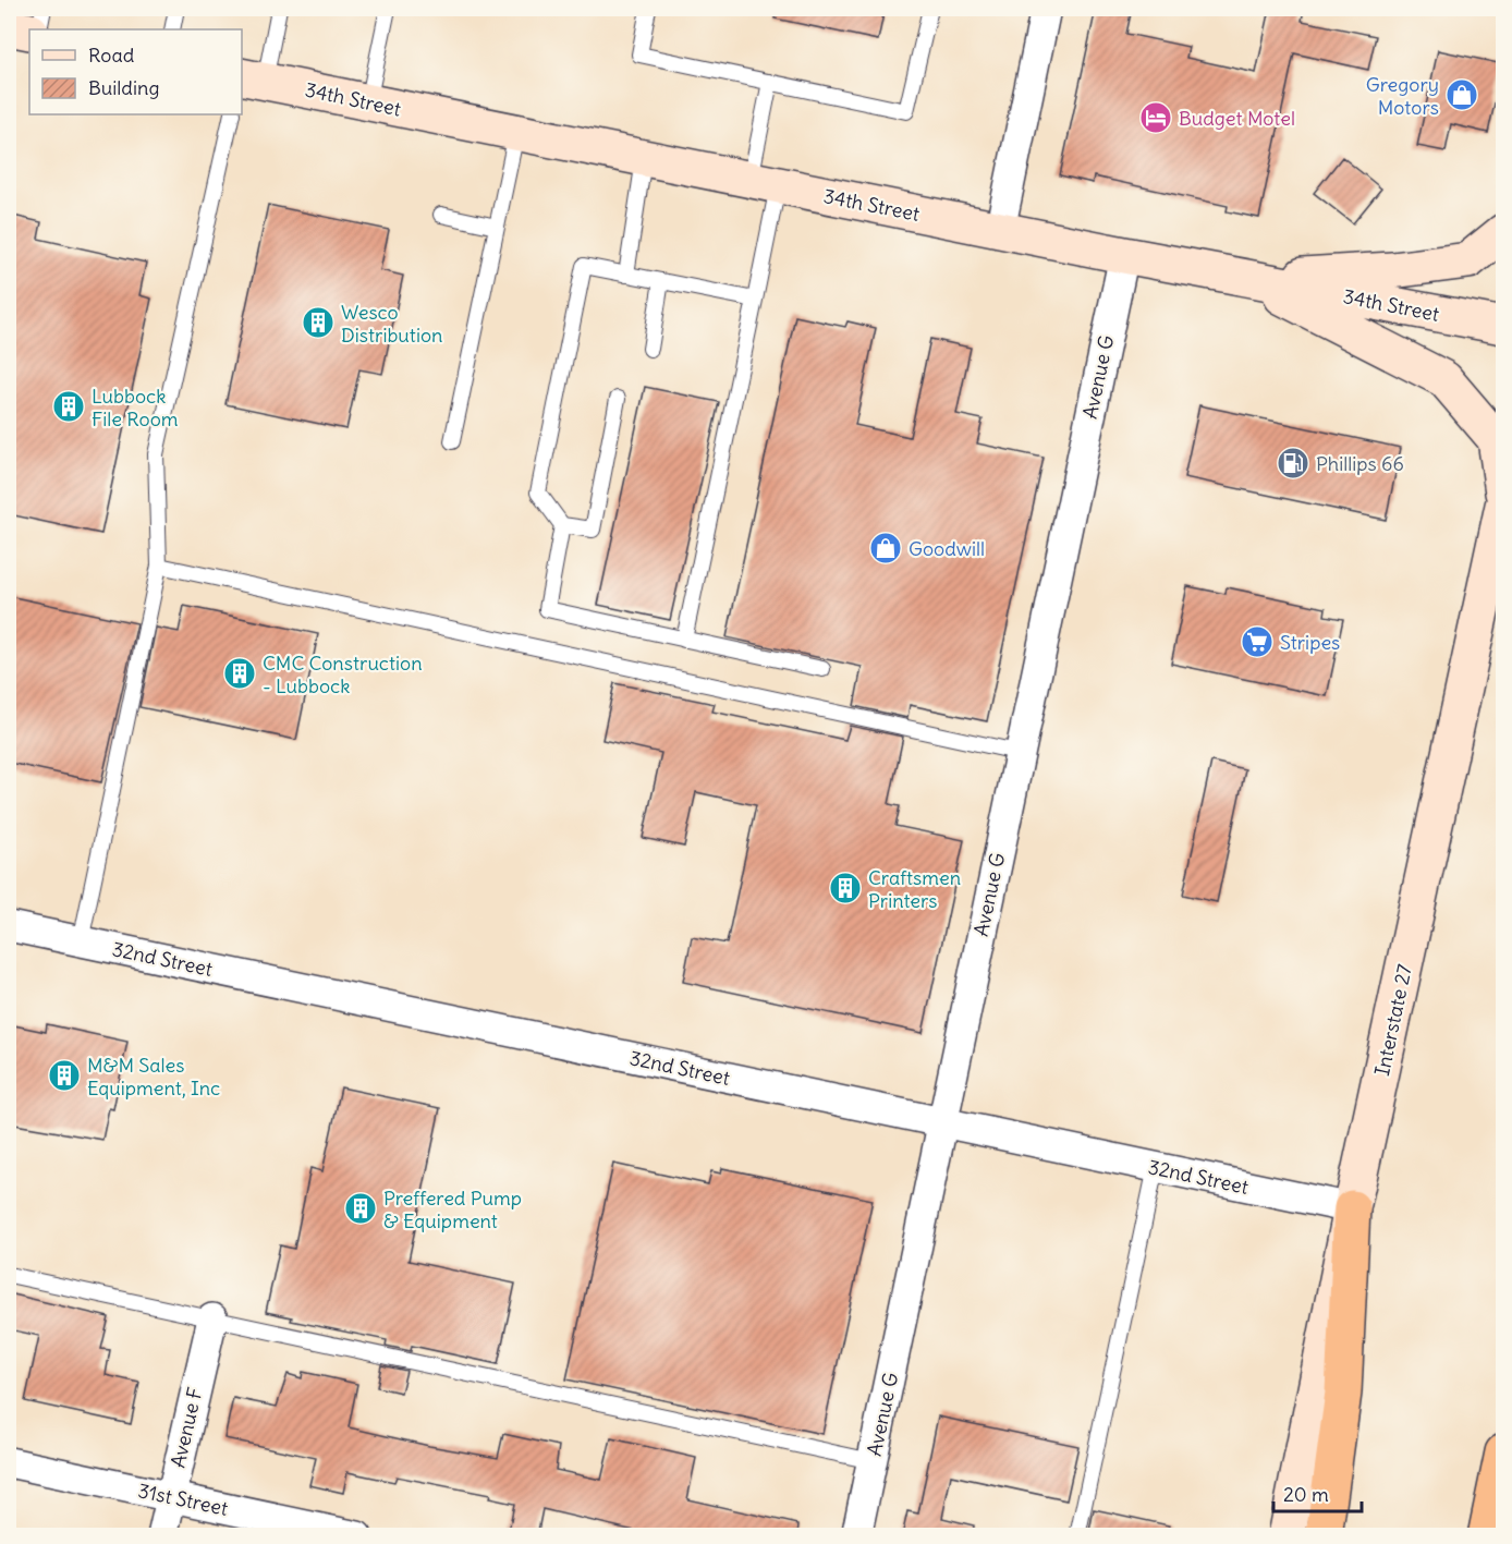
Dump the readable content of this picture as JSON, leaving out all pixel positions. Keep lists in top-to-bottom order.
{
  "streets": {
    "main road": ["34th Street", "Interstate 27"],
    "street": [
      "Avenue G",
      "32nd Street",
      "Avenue F",
      "31st Street"
    ]
  },
  "crossings": [
    ["34th Street", "Avenue G"],
    ["Avenue G", "32nd Street"],
    ["32nd Street", "Interstate 27"],
    ["Avenue F", "31st Street"]
  ],
  "places": {
    "shop": ["Gregory Motors", "Goodwill"],
    "hotel": ["Budget Motel"],
    "building": [
      "Wesco Distribution",
      "Lubbock File Room",
      "CMC Construction - Lubbock",
      "Craftsmen Printers",
      "M&M Sales Equipment, Inc",
      "Preffered Pump & Equipment"
    ],
    "fuel station": ["Phillips 66"],
    "supermarket": ["Stripes"]
  },
  "legend": ["Road", "Building"],
  "scale_bar": "20 m"
}
